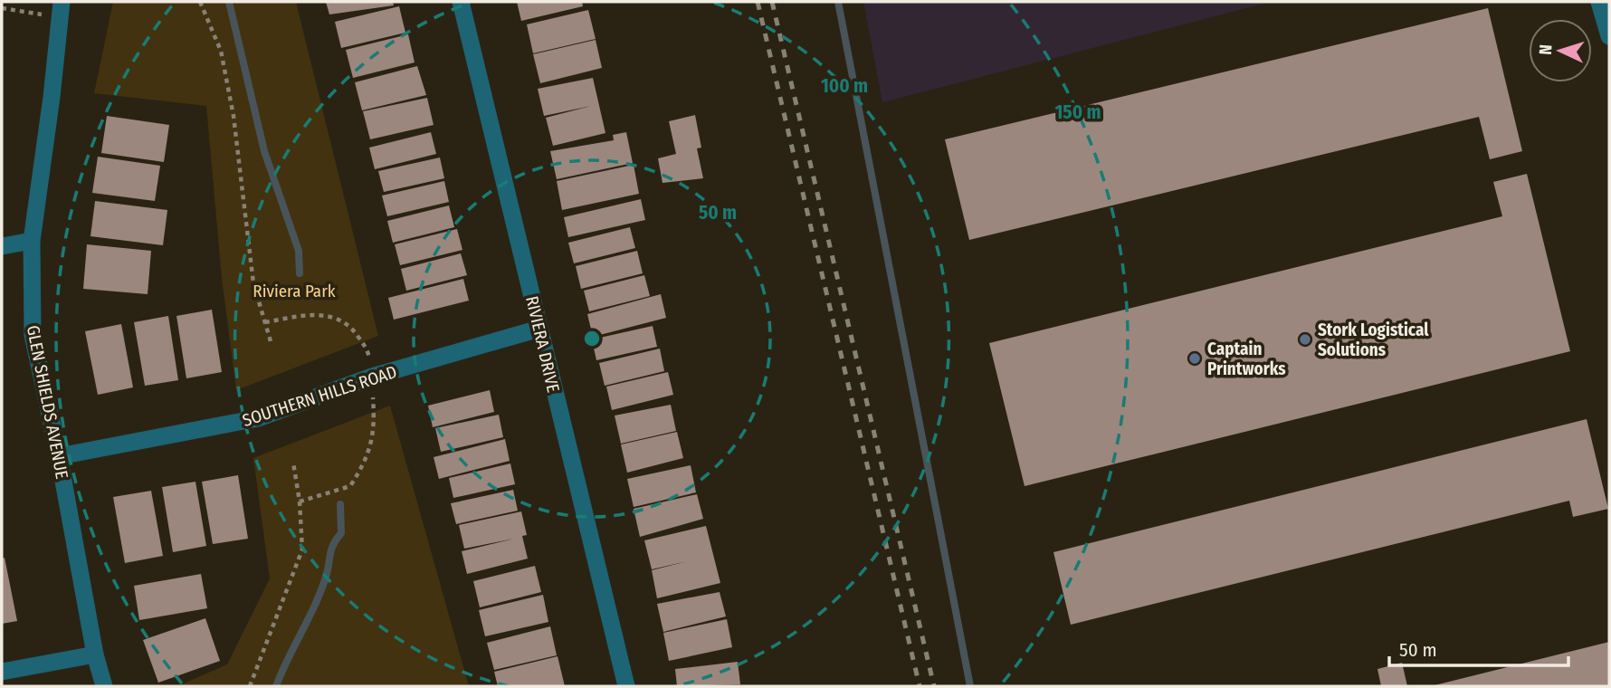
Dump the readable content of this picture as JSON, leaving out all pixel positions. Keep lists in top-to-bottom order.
{
  "streets": {
    "street": ["RIVIERA DRIVE", "SOUTHERN HILLS ROAD", "GLEN SHIELDS AVENUE"]
  },
  "crossings": [
    ["RIVIERA DRIVE", "SOUTHERN HILLS ROAD"],
    ["SOUTHERN HILLS ROAD", "GLEN SHIELDS AVENUE"]
  ],
  "parks": ["Riviera Park"],
  "places": ["Stork Logistical Solutions", "Captain Printworks"],
  "scale_bar": "50 m",
  "north": "left",
  "rings": ["100 m", "150 m", "50 m"]
}
